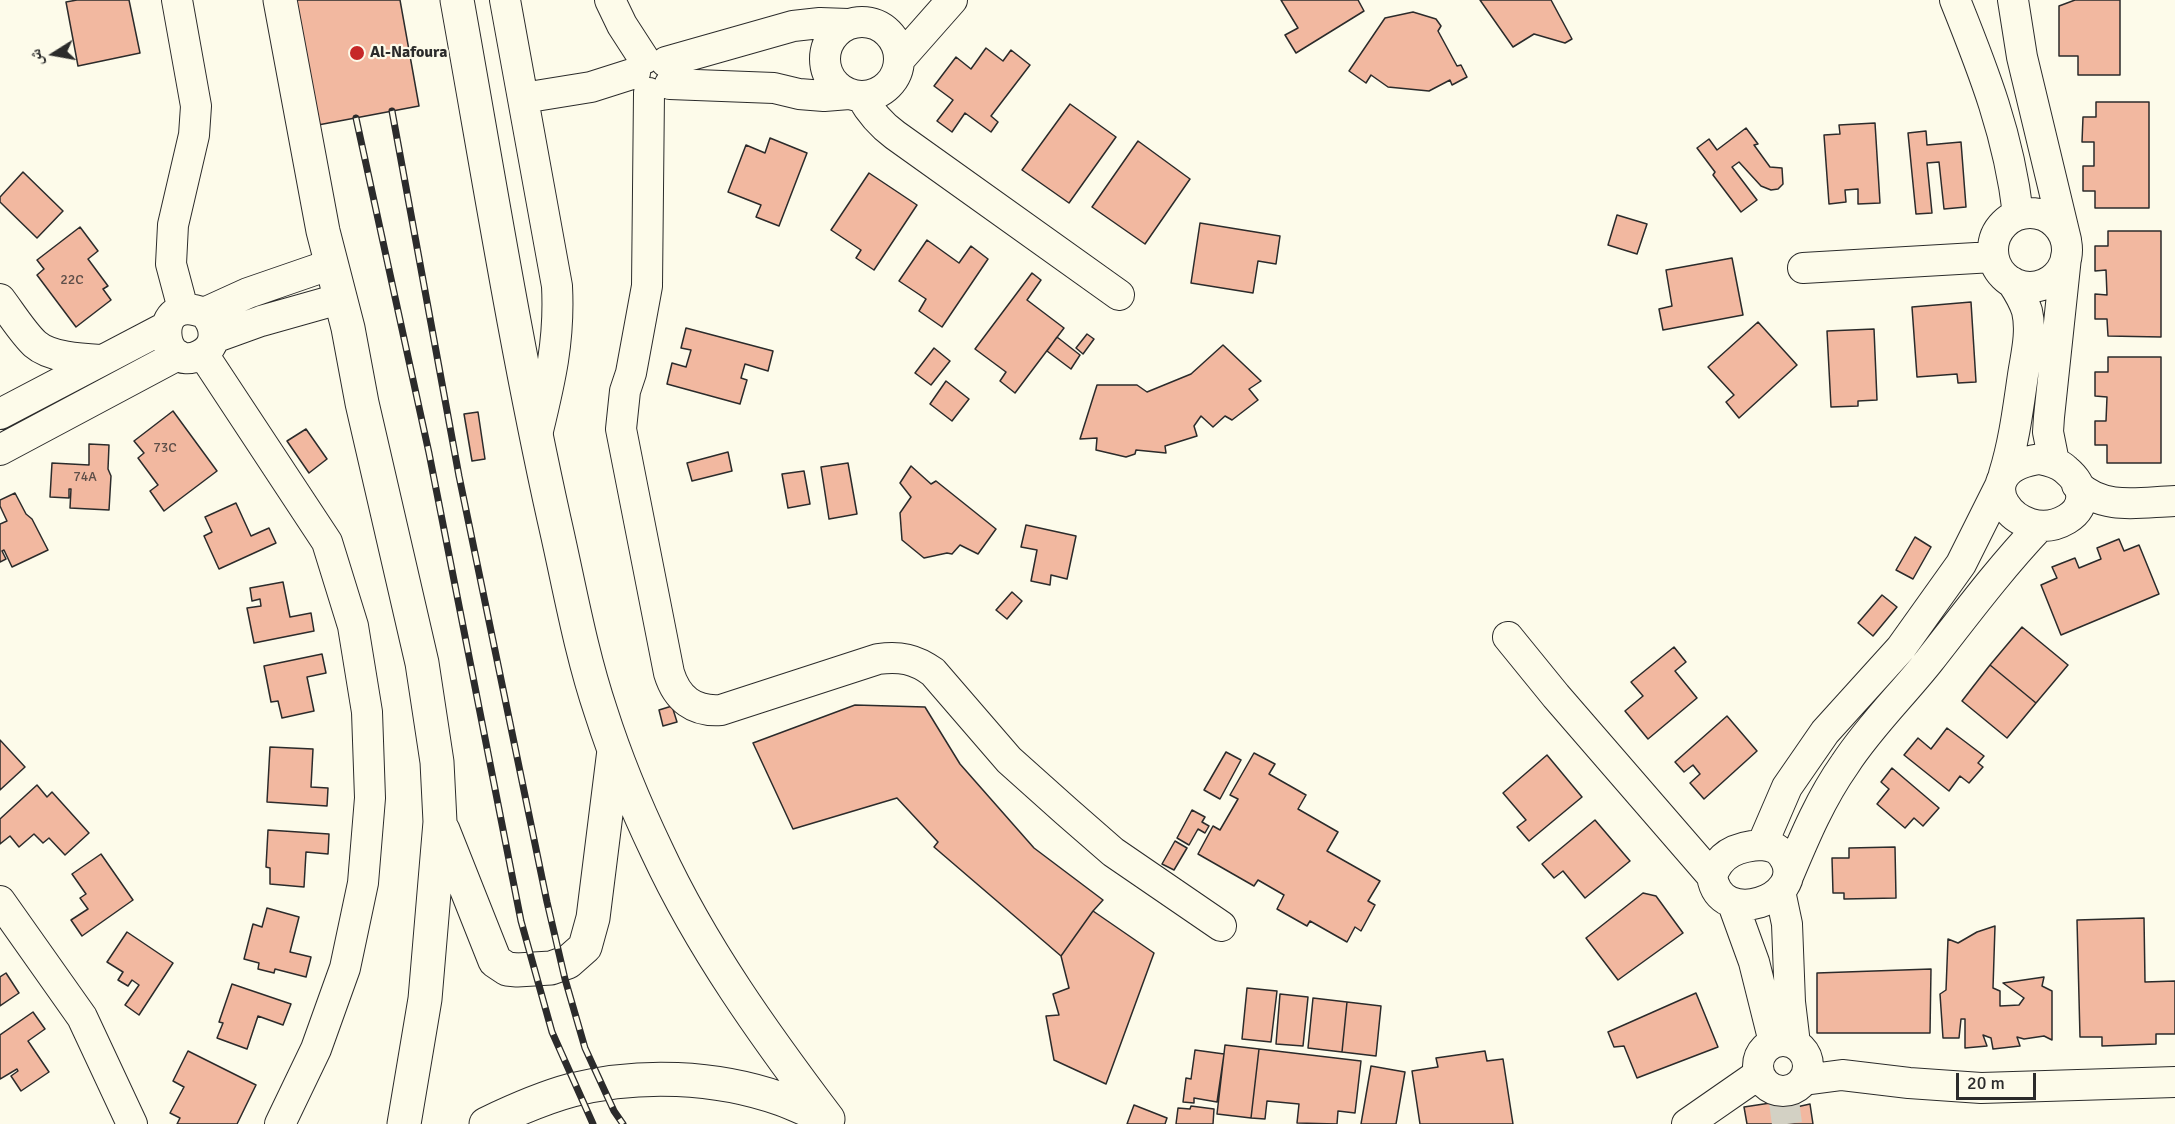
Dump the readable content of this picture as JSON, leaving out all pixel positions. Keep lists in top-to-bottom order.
{
  "places": ["Al-Nafoura"],
  "house_numbers": ["22C", "73C", "74A"],
  "scale_bar": "20 m",
  "north": "left"
}
